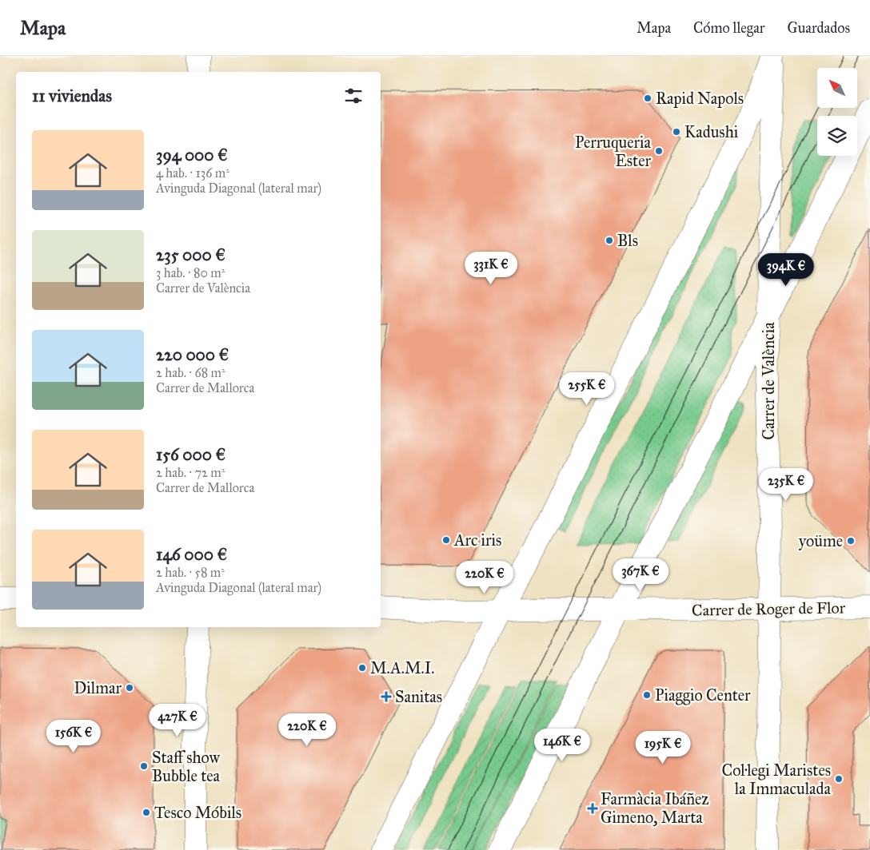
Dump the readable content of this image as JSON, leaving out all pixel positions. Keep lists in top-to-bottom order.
{
  "streets": {
    "street": ["Carrer de València", "Carrer de Roger de Flor"]
  },
  "crossings": [
    ["Carrer de València", "Carrer de Roger de Flor"]
  ],
  "places": {
    "other": [
      "Rapid Napols",
      "Kadushi",
      "Perruqueria Ester",
      "Bls",
      "Arc iris",
      "yoüme",
      "M.A.M.I.",
      "Dilmar",
      "Piaggio Center",
      "Staff show Bubble tea",
      "Col·legi Maristes la Immaculada",
      "Tesco Móbils"
    ],
    "health": ["Sanitas", "Farmàcia Ibáñez Gimeno, Marta"]
  },
  "north": "top left",
  "page": {
    "header": "Mapa",
    "nav": ["Mapa", "Cómo llegar", "Guardados"],
    "heading": "11 viviendas",
    "list": [
      {
        "name": "394 000 €",
        "note": "4 hab. · 136 m² · Avinguda Diagonal (lateral mar)"
      },
      {
        "name": "235 000 €",
        "note": "3 hab. · 80 m² · Carrer de València"
      },
      {
        "name": "220 000 €",
        "note": "2 hab. · 68 m² · Carrer de Mallorca"
      },
      {
        "name": "156 000 €",
        "note": "2 hab. · 72 m² · Carrer de Mallorca"
      },
      {
        "name": "146 000 €",
        "note": "2 hab. · 58 m² · Avinguda Diagonal (lateral mar)"
      }
    ],
    "price": [
      "331K €",
      "394K €",
      "255K €",
      "235K €",
      "367K €",
      "220K €",
      "427K €",
      "220K €",
      "156K €",
      "146K €",
      "195K €"
    ]
  }
}
